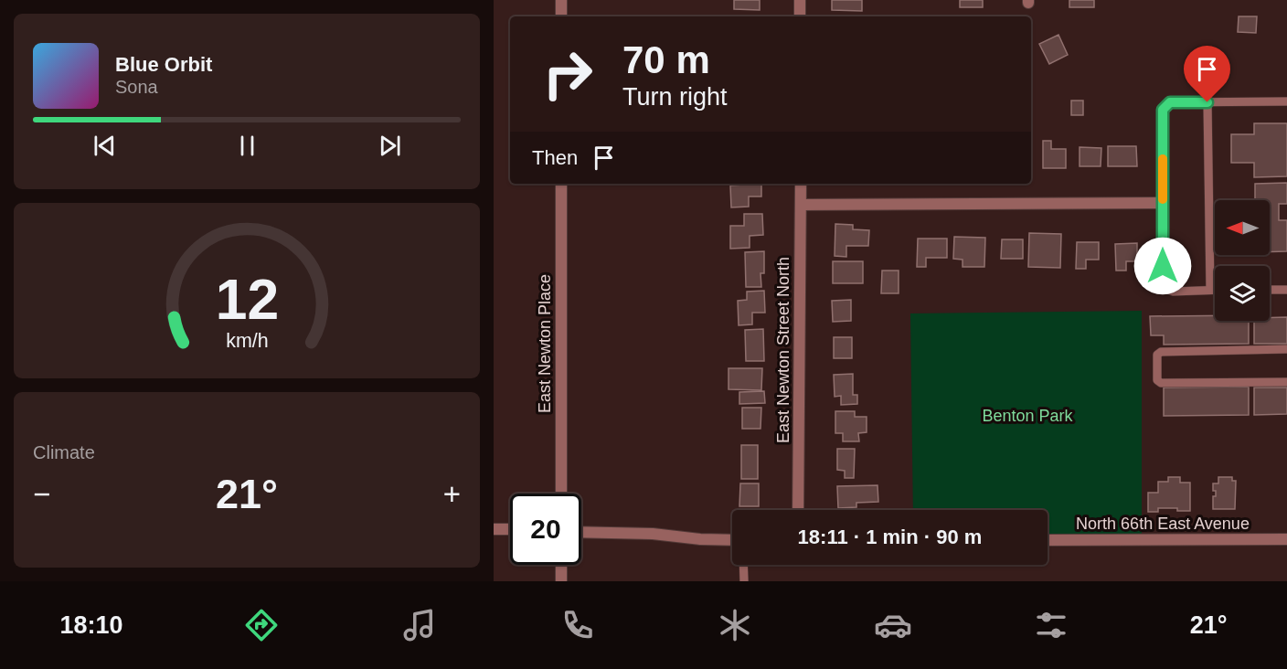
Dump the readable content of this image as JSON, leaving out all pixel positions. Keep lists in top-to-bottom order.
{
  "streets": {
    "street": ["East Newton Place", "East Newton Street North", "North 66th East Avenue"]
  },
  "parks": ["Benton Park"],
  "north": "left",
  "page": {
    "turn": ["70 m", "Turn right"],
    "song": ["Blue Orbit", "Sona"],
    "then": "Then",
    "tile": "Climate",
    "heat": ["−", "21°", "+"],
    "limit": "20",
    "trip": "18:11 · 1 min · 90 m",
    "tabs": ["18:10", "21°"],
    "gauge": ["12", "km/h"]
  }
}
